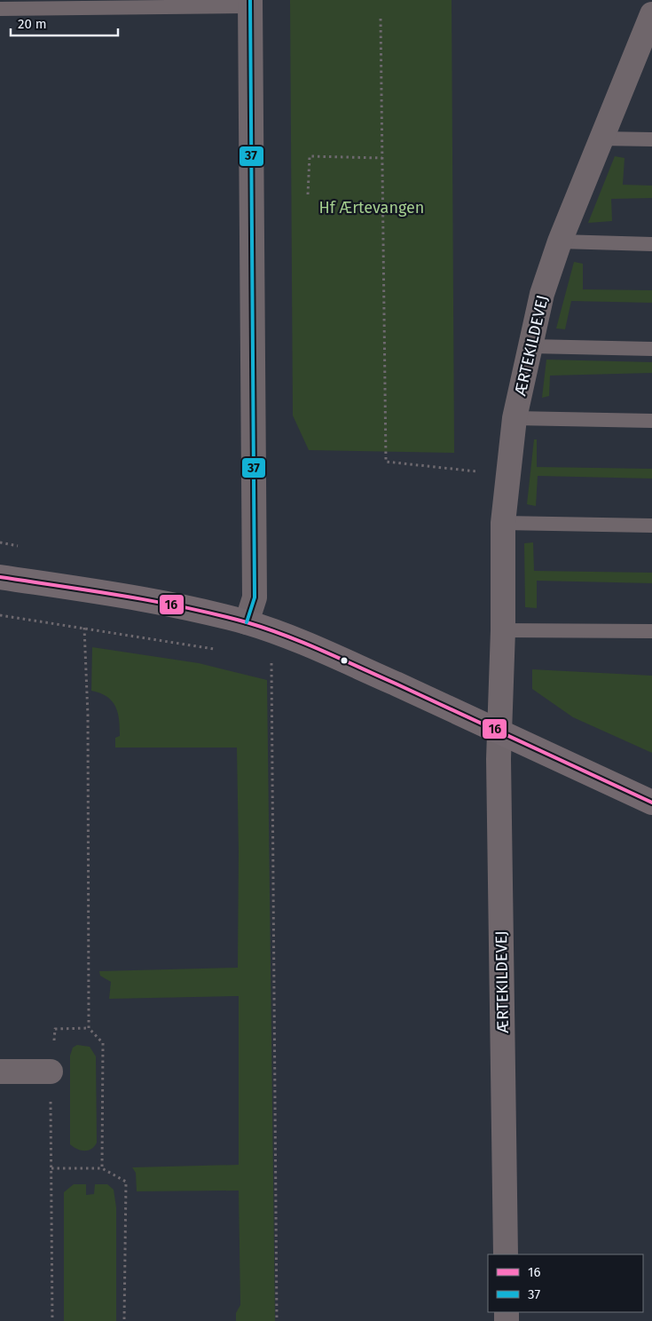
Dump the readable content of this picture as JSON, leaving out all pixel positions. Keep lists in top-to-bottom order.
{
  "streets": {
    "street": ["ÆRTEKILDEVEJ"]
  },
  "parks": ["Hf Ærtevangen"],
  "lines": ["transit line 37", "transit line 16"],
  "legend": ["16", "37"],
  "scale_bar": "20 m"
}
